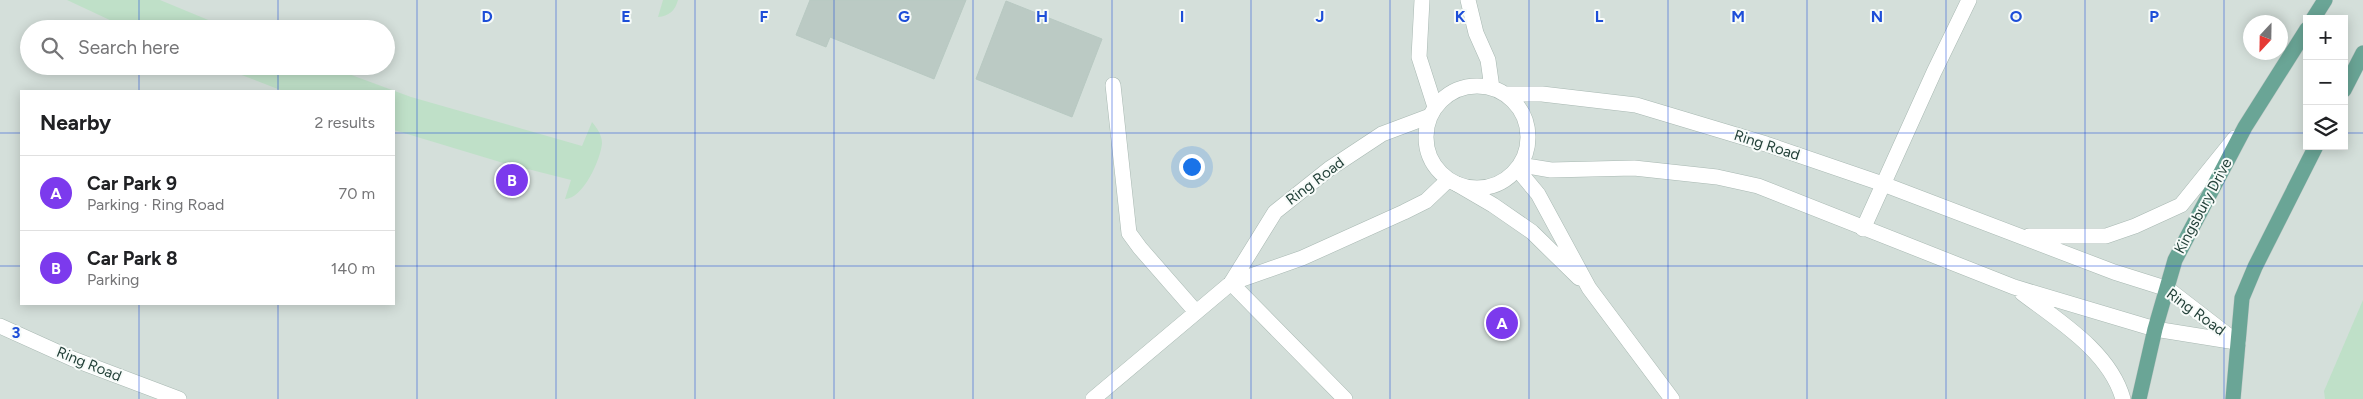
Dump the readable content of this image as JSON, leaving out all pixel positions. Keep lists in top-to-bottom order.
{
  "streets": {
    "main road": ["Kingsbury Drive"],
    "street": ["Ring Road"]
  },
  "crossings": [
    ["Ring Road", "Kingsbury Drive"]
  ],
  "north": "bottom",
  "page": {
    "map_buttons": ["+", "−"],
    "search": "Search here",
    "heading": ["Nearby", "2 results"],
    "list": [
      {
        "mark": "A",
        "name": "Car Park 9",
        "note": "Parking · Ring Road",
        "value": "70 m"
      },
      {
        "mark": "B",
        "name": "Car Park 8",
        "note": "Parking",
        "value": "140 m"
      }
    ],
    "pins": ["B", "A"]
  },
  "grid": {
    "columns": [
      "D",
      "E",
      "F",
      "G",
      "H",
      "I",
      "J",
      "K",
      "L",
      "M",
      "N",
      "O",
      "P"
    ],
    "rows": ["3"]
  }
}
